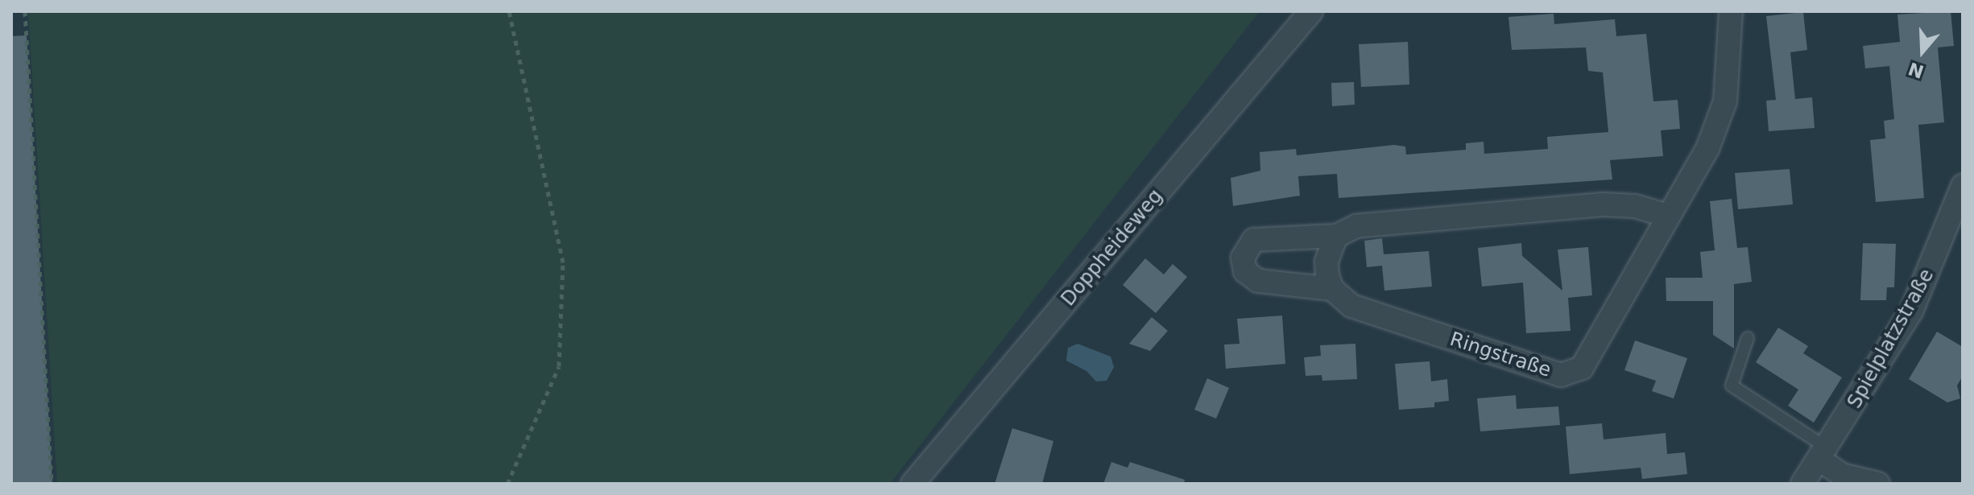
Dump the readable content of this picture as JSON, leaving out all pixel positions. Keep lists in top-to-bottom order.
{
  "streets": {
    "street": ["Doppheideweg", "Spielplatzstraße", "Ringstraße"]
  },
  "north": "bottom"
}
